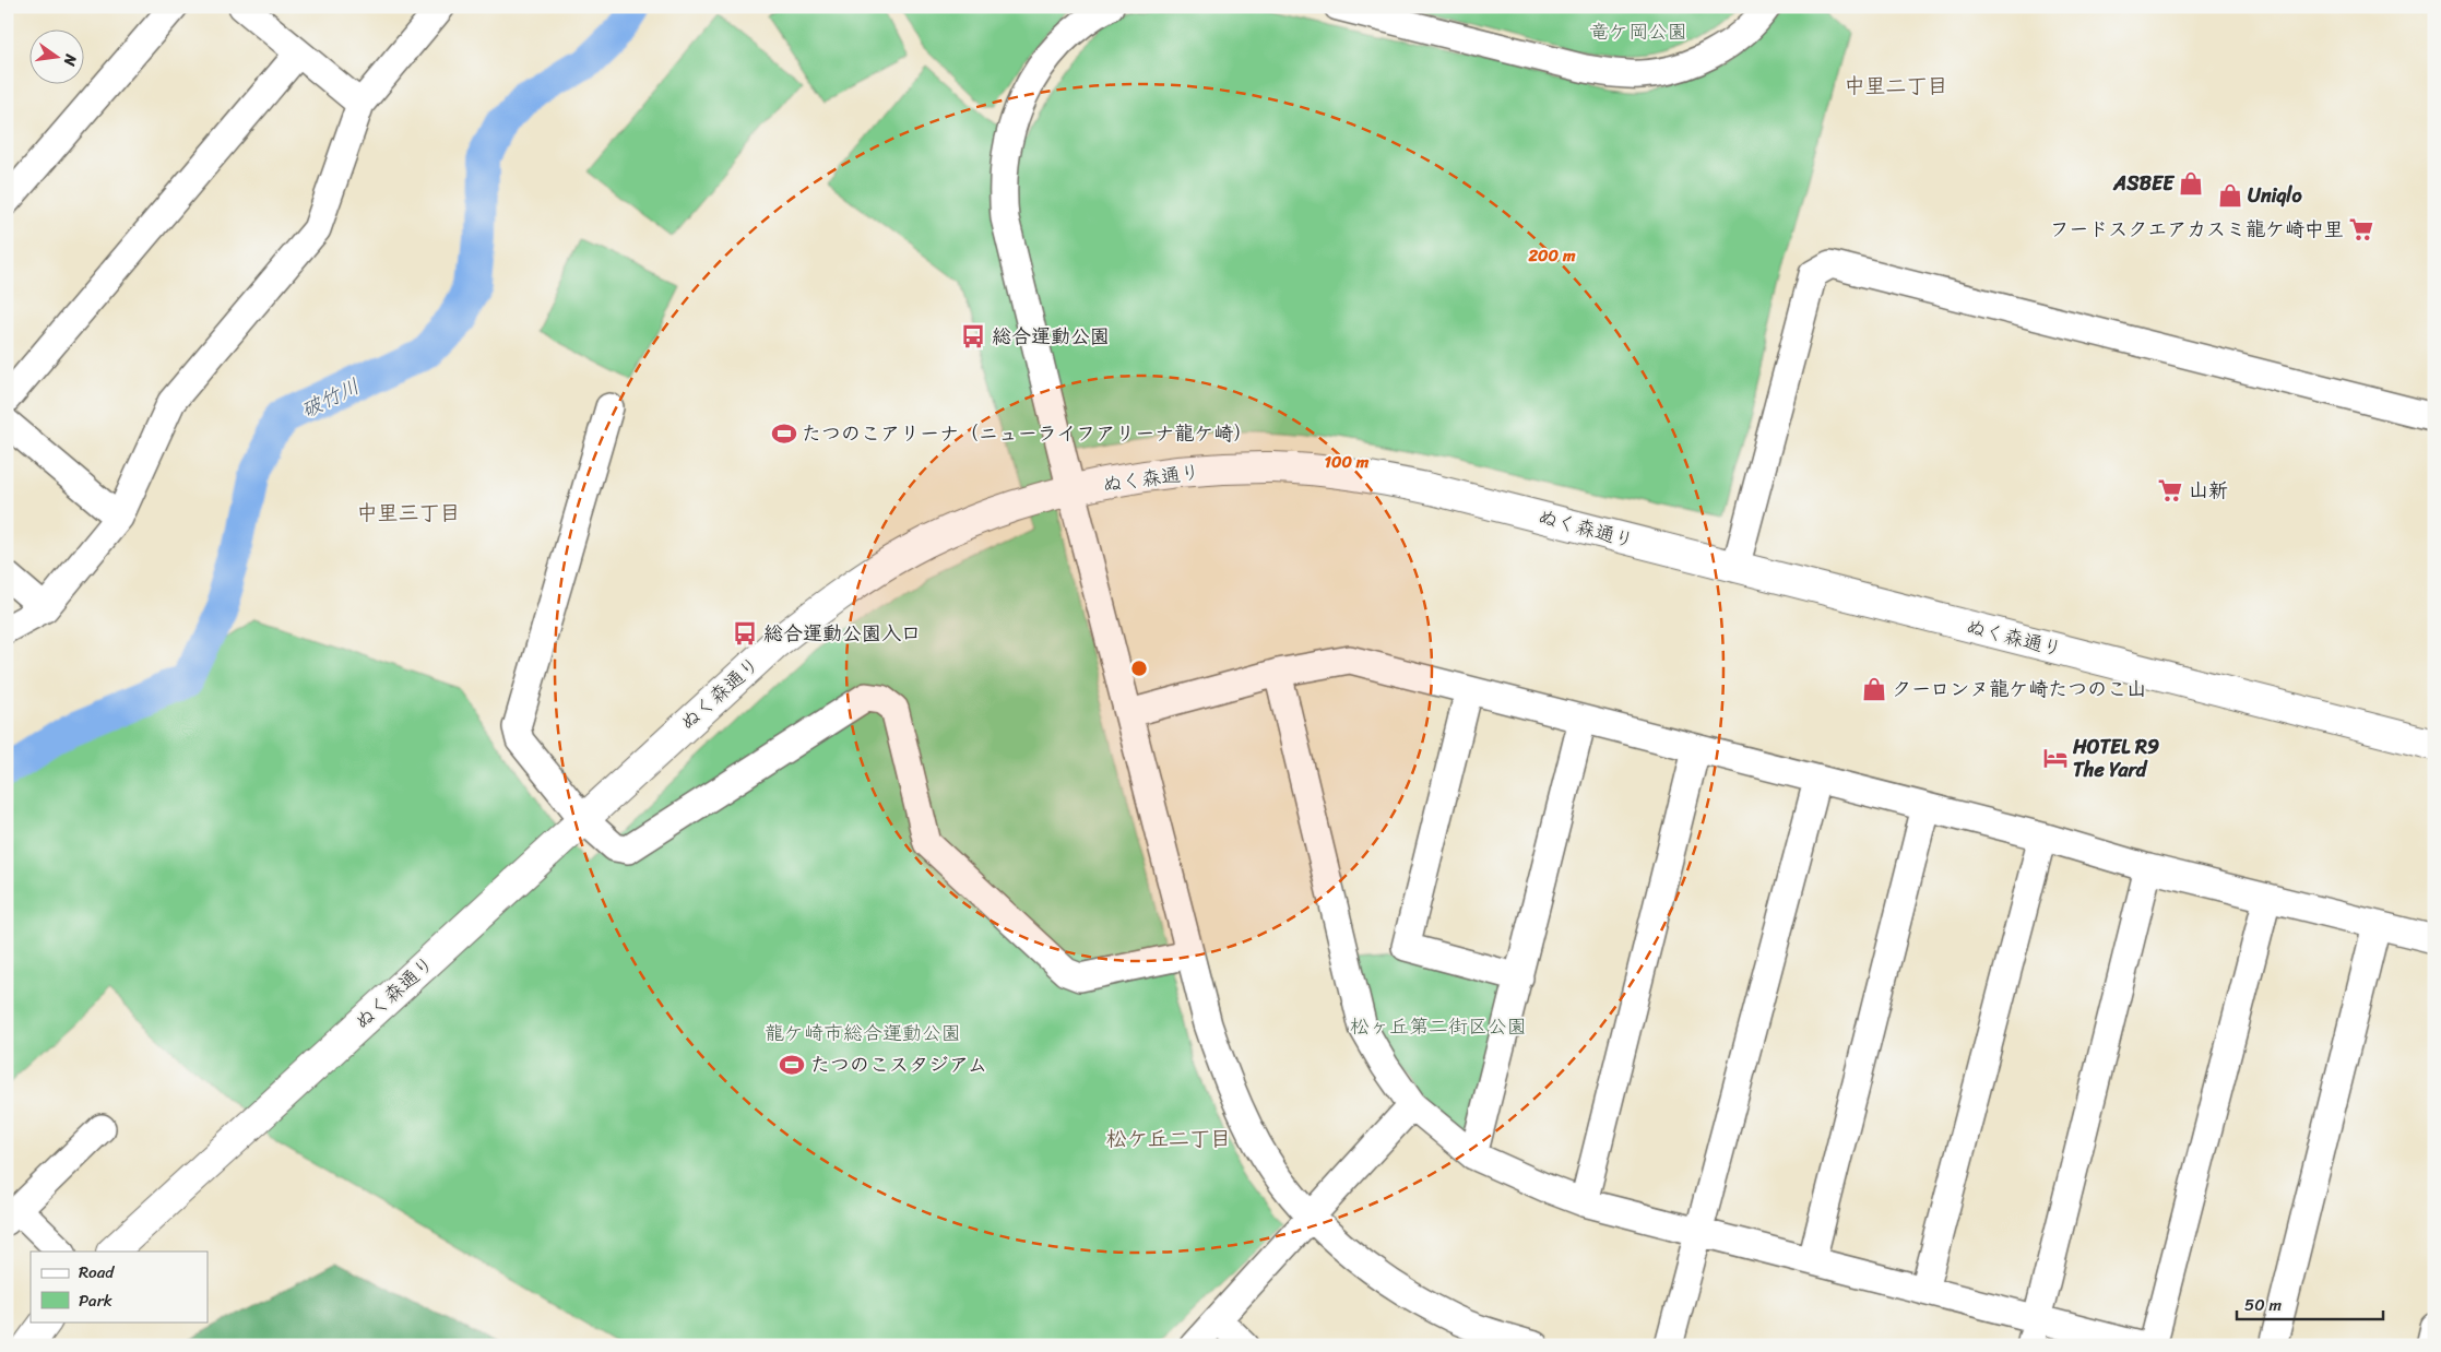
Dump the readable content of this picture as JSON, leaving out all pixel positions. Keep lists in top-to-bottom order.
{
  "streets": {
    "main road": ["ぬく森通り"]
  },
  "districts": ["中里二丁目", "中里三丁目", "松ケ丘二丁目"],
  "water": ["破竹川"],
  "parks": ["竜ケ岡公園", "松ヶ丘第二街区公園", "龍ケ崎市総合運動公園"],
  "places": {
    "shop": ["ASBEE", "Uniqlo", "クーロンヌ龍ケ崎たつのこ山"],
    "supermarket": ["フードスクエアカスミ龍ケ崎中里", "山新"],
    "bus stop": ["総合運動公園", "総合運動公園入口"],
    "sports": ["たつのこアリーナ（ニューライフアリーナ龍ケ崎）", "たつのこスタジアム"],
    "hotel": ["HOTEL R9 The Yard"]
  },
  "legend": ["Road", "Park"],
  "scale_bar": "50 m",
  "north": "right",
  "rings": ["200 m", "100 m"]
}
